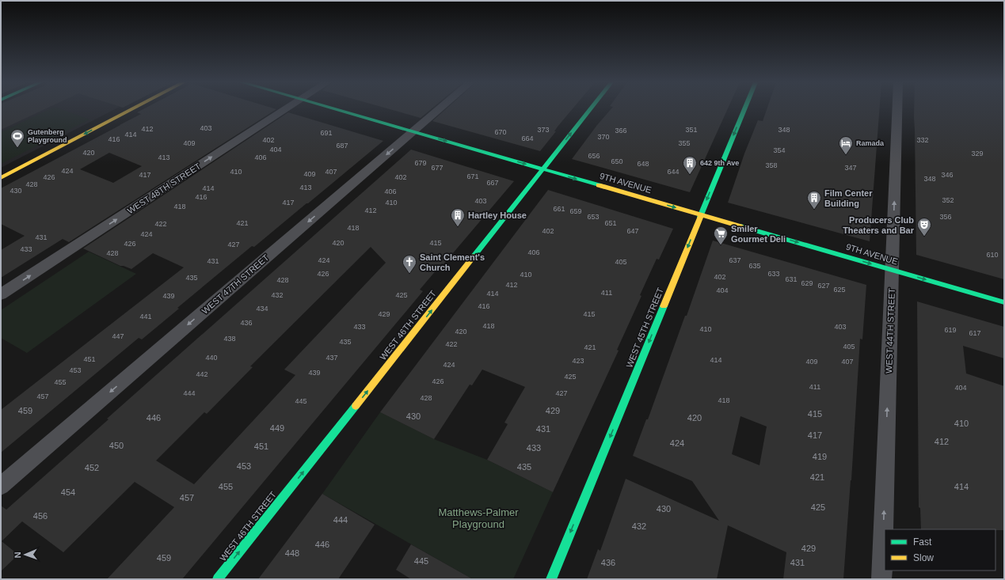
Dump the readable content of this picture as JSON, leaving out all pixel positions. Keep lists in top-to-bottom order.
{
  "streets": {
    "main road": ["9TH AVENUE", "WEST 46TH STREET", "WEST 45TH STREET"],
    "street": ["WEST 48TH STREET", "WEST 47TH STREET", "WEST 44TH STREET"]
  },
  "crossings": [
    ["9TH AVENUE", "WEST 47TH STREET"],
    ["9TH AVENUE", "WEST 46TH STREET"],
    ["9TH AVENUE", "WEST 45TH STREET"],
    ["9TH AVENUE", "WEST 44TH STREET"]
  ],
  "one_way": [
    "9TH AVENUE",
    "WEST 48TH STREET",
    "WEST 47TH STREET",
    "WEST 46TH STREET",
    "WEST 45TH STREET",
    "WEST 44TH STREET"
  ],
  "parks": ["Matthews-Palmer Playground"],
  "places": {
    "sports": ["Gutenberg Playground"],
    "hotel": ["Ramada"],
    "building": ["642 9th Ave", "Film Center Building", "Hartley House"],
    "theatre": ["Producers Club Theaters and Bar"],
    "supermarket": ["Smiler Gourmet Deli"],
    "church": ["Saint Clement's Church"]
  },
  "house_numbers": [
    "403",
    "412",
    "373",
    "351",
    "348",
    "366",
    "670",
    "691",
    "414",
    "370",
    "664",
    "416",
    "402",
    "332",
    "409",
    "355",
    "687",
    "404",
    "354",
    "420",
    "329",
    "656",
    "413",
    "406",
    "650",
    "679",
    "648",
    "358",
    "677",
    "347",
    "424",
    "410",
    "407",
    "644",
    "409",
    "417",
    "346",
    "671",
    "426",
    "402",
    "348",
    "667",
    "428",
    "413",
    "414",
    "430",
    "406",
    "416",
    "352",
    "403",
    "417",
    "410",
    "418",
    "661",
    "412",
    "659",
    "653",
    "356",
    "421",
    "651",
    "422",
    "418",
    "402",
    "647",
    "424",
    "431",
    "420",
    "415",
    "426",
    "427",
    "433",
    "406",
    "428",
    "610",
    "424",
    "637",
    "431",
    "405",
    "635",
    "426",
    "633",
    "410",
    "402",
    "435",
    "631",
    "428",
    "629",
    "412",
    "627",
    "625",
    "404",
    "411",
    "414",
    "432",
    "425",
    "439",
    "416",
    "434",
    "429",
    "415",
    "441",
    "436",
    "418",
    "433",
    "403",
    "410",
    "619",
    "420",
    "617",
    "447",
    "438",
    "435",
    "422",
    "405",
    "421",
    "440",
    "437",
    "451",
    "414",
    "423",
    "409",
    "407",
    "424",
    "453",
    "439",
    "442",
    "425",
    "426",
    "455",
    "411",
    "404",
    "444",
    "427",
    "457",
    "428",
    "418",
    "445",
    "459",
    "429",
    "415",
    "430",
    "446",
    "420",
    "410",
    "449",
    "431",
    "417",
    "412",
    "424",
    "450",
    "451",
    "433",
    "419",
    "453",
    "435",
    "452",
    "421",
    "455",
    "414",
    "454",
    "457",
    "425",
    "430",
    "456",
    "444",
    "432",
    "446",
    "429",
    "448",
    "459",
    "445",
    "436",
    "431"
  ],
  "legend": ["Fast", "Slow"],
  "north": "left"
}
